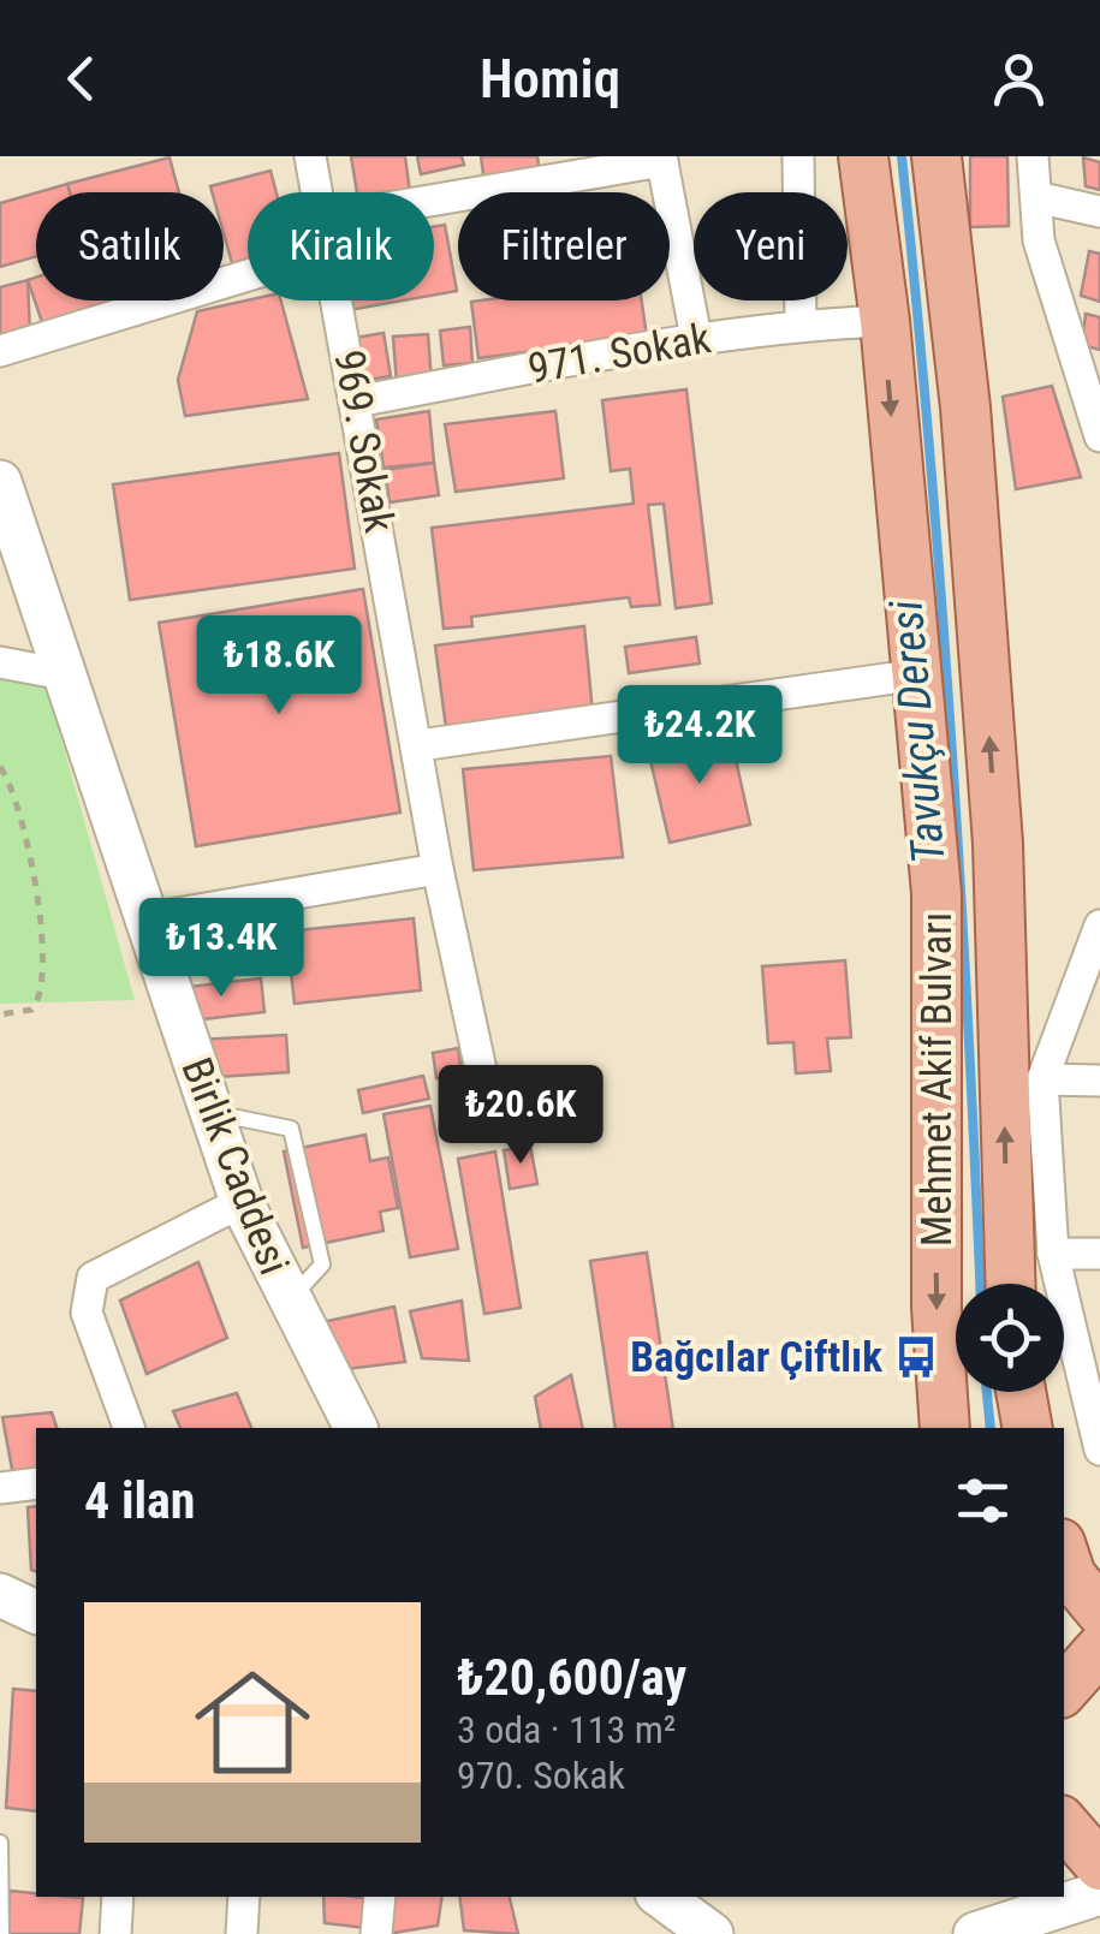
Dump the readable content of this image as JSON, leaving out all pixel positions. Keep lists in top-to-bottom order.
{
  "streets": {
    "main road": ["Mehmet Akif Bulvarı", "Birlik Caddesi"],
    "street": ["971. Sokak", "969. Sokak"]
  },
  "crossings": [
    ["971. Sokak", "969. Sokak"],
    ["971. Sokak", "Mehmet Akif Bulvarı"]
  ],
  "water": ["Tavukçu Deresi"],
  "places": {
    "bus stop": ["Bağcılar Çiftlık"]
  },
  "page": {
    "header": "Homiq",
    "chip": [
      "Satılık",
      "Kiralık",
      "Filtreler",
      "Yeni"
    ],
    "price": [
      "₺18.6K",
      "₺24.2K",
      "₺13.4K",
      "₺20.6K"
    ],
    "heading": "4 ilan",
    "list": [
      {
        "name": "₺20,600/ay",
        "note": "3 oda · 113 m² · 970. Sokak"
      }
    ]
  }
}
